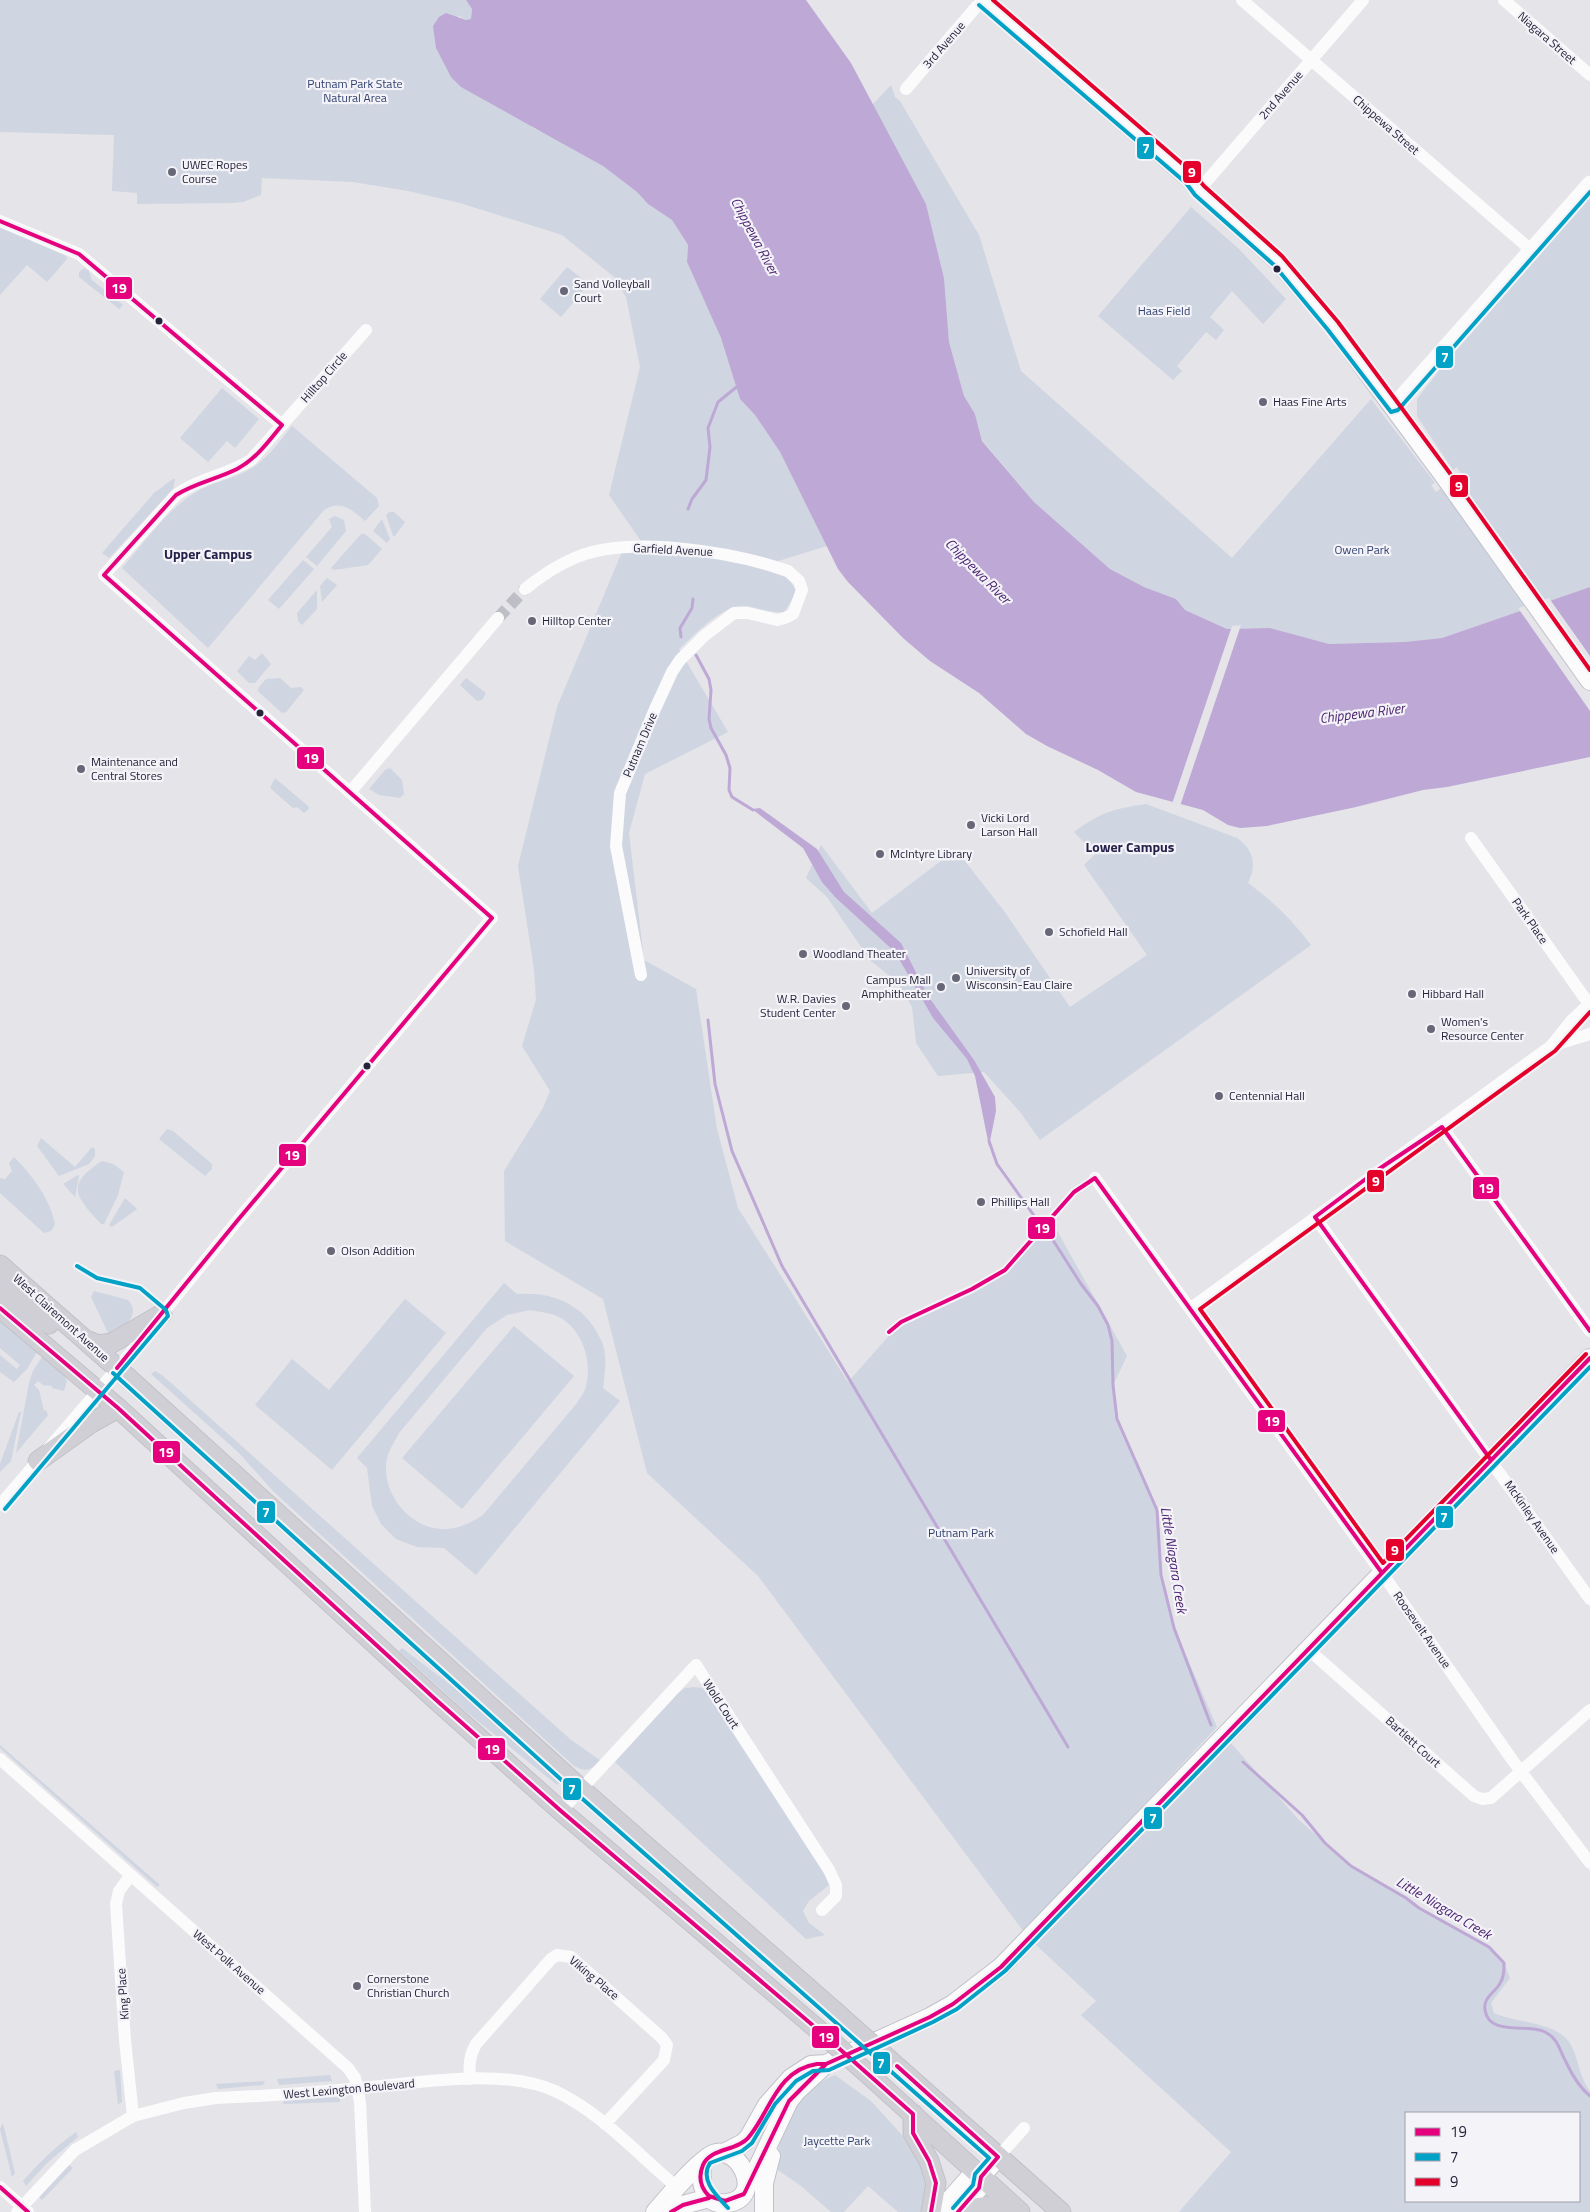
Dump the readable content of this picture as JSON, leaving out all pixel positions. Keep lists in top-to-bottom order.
{
  "streets": {
    "main road": ["West Clairemont Avenue"],
    "street": [
      "Niagara Street",
      "3rd Avenue",
      "2nd Avenue",
      "Chippewa Street",
      "Hilltop Circle",
      "Garfield Avenue",
      "Putnam Drive",
      "Park Place",
      "McKinley Avenue",
      "Roosevelt Avenue",
      "Wold Court",
      "Bartlett Court",
      "West Polk Avenue",
      "Viking Place",
      "King Place",
      "West Lexington Boulevard"
    ]
  },
  "crossings": [
    ["2nd Avenue", "Chippewa Street"],
    ["Garfield Avenue", "Putnam Drive"],
    ["West Clairemont Avenue", "Wold Court"],
    ["Roosevelt Avenue", "Bartlett Court"],
    ["West Polk Avenue", "King Place"],
    ["West Polk Avenue", "West Lexington Boulevard"],
    ["Viking Place", "West Lexington Boulevard"],
    ["King Place", "West Lexington Boulevard"]
  ],
  "districts": ["Upper Campus", "Lower Campus"],
  "water": ["Chippewa River", "Little Niagara Creek"],
  "parks": [
    "Putnam Park State Natural Area",
    "Haas Field",
    "Owen Park",
    "Putnam Park",
    "Jaycette Park"
  ],
  "places": [
    "UWEC Ropes Course",
    "Sand Volleyball Court",
    "Haas Fine Arts",
    "Hilltop Center",
    "Maintenance and Central Stores",
    "Vicki Lord Larson Hall",
    "McIntyre Library",
    "Schofield Hall",
    "Woodland Theater",
    "University of Wisconsin-Eau Claire",
    "Campus Mall Amphitheater",
    "Hibbard Hall",
    "W.R. Davies Student Center",
    "Women's Resource Center",
    "Centennial Hall",
    "Phillips Hall",
    "Olson Addition",
    "Cornerstone Christian Church"
  ],
  "lines": ["transit line 9", "transit line 7", "transit line 19"],
  "legend": ["19", "7", "9"]
}
